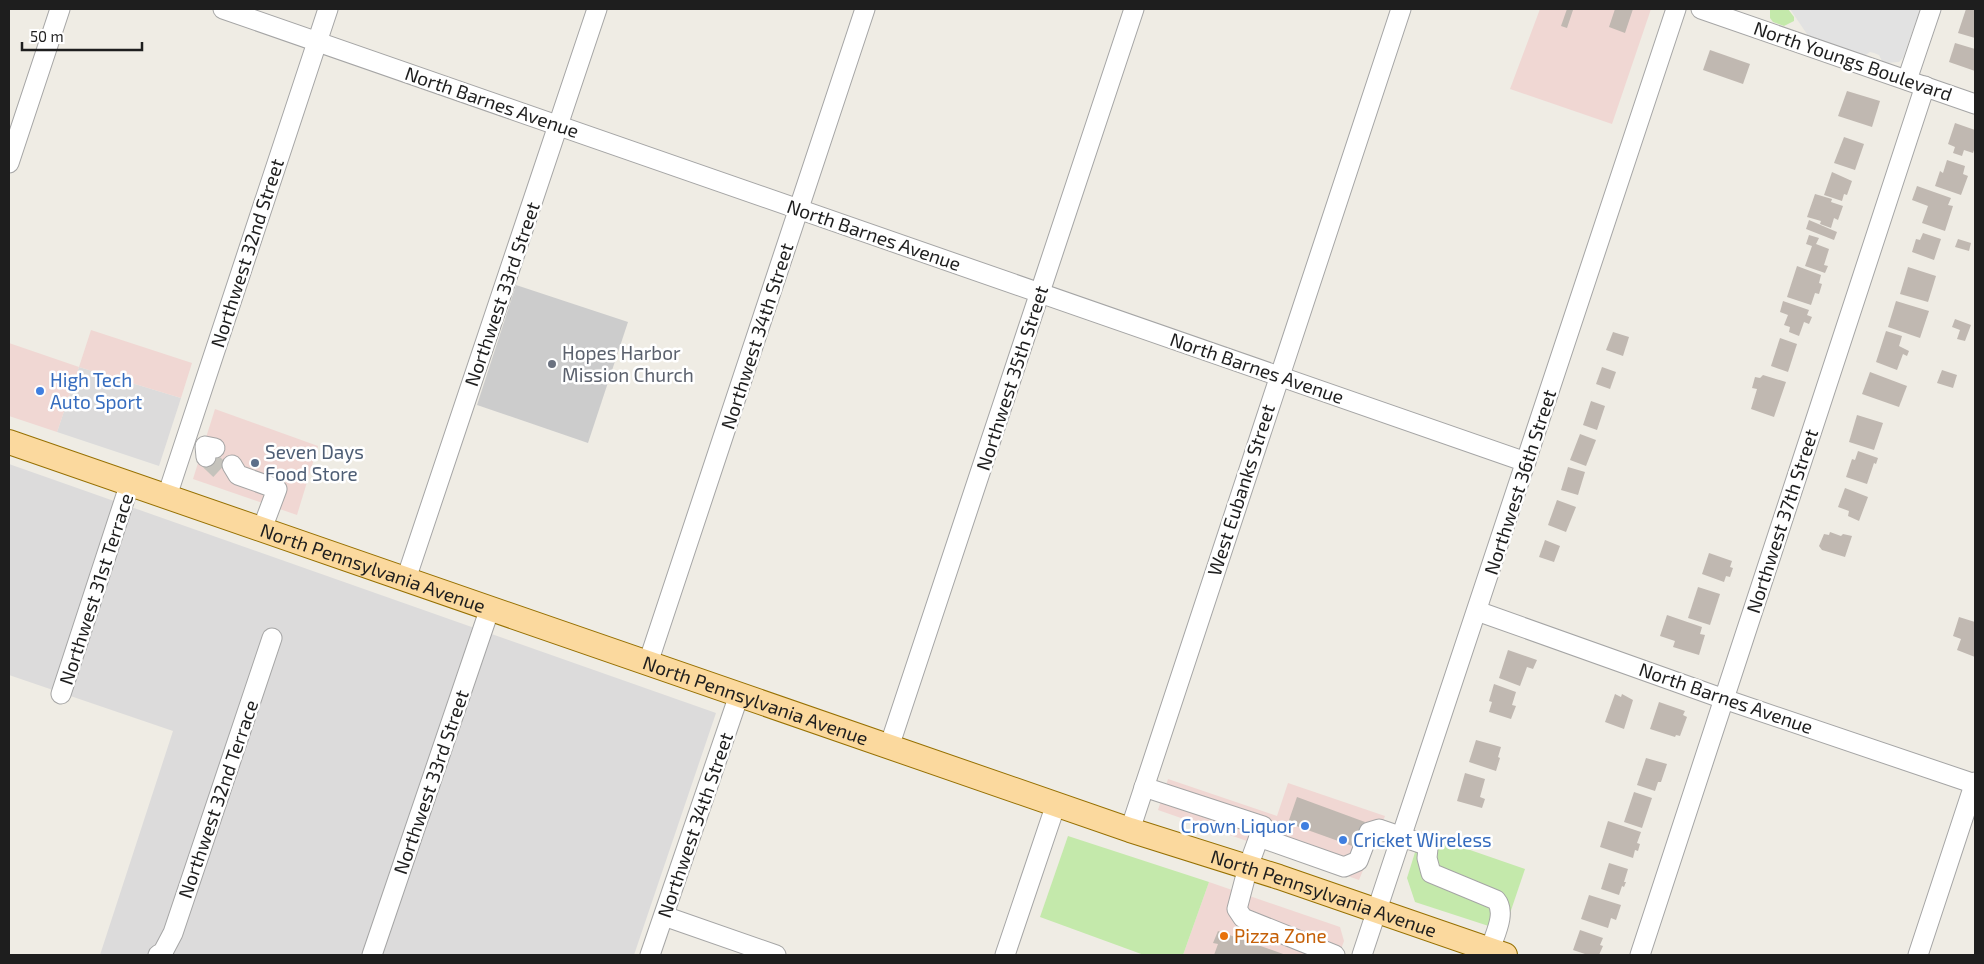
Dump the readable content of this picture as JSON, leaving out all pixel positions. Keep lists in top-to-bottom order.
{
  "streets": {
    "main road": ["North Pennsylvania Avenue"],
    "street": [
      "North Youngs Boulevard",
      "North Barnes Avenue",
      "Northwest 32nd Street",
      "Northwest 33rd Street",
      "Northwest 34th Street",
      "Northwest 35th Street",
      "Northwest 36th Street",
      "West Eubanks Street",
      "Northwest 37th Street",
      "Northwest 31st Terrace",
      "Northwest 32nd Terrace"
    ]
  },
  "crossings": [
    ["North Youngs Boulevard", "Northwest 37th Street"],
    ["North Barnes Avenue", "Northwest 32nd Street"],
    ["North Barnes Avenue", "Northwest 33rd Street"],
    ["North Barnes Avenue", "Northwest 34th Street"],
    ["North Barnes Avenue", "Northwest 35th Street"],
    ["North Barnes Avenue", "Northwest 36th Street"],
    ["North Barnes Avenue", "West Eubanks Street"],
    ["North Barnes Avenue", "Northwest 37th Street"],
    ["Northwest 32nd Street", "North Pennsylvania Avenue"],
    ["Northwest 33rd Street", "North Pennsylvania Avenue"],
    ["Northwest 34th Street", "North Pennsylvania Avenue"],
    ["Northwest 35th Street", "North Pennsylvania Avenue"],
    ["Northwest 36th Street", "North Pennsylvania Avenue"],
    ["West Eubanks Street", "North Pennsylvania Avenue"],
    ["North Pennsylvania Avenue", "Northwest 31st Terrace"]
  ],
  "places": [
    "Hopes Harbor Mission Church",
    "High Tech Auto Sport",
    "Seven Days Food Store",
    "Crown Liquor",
    "Cricket Wireless",
    "Pizza Zone"
  ],
  "scale_bar": "50 m"
}
